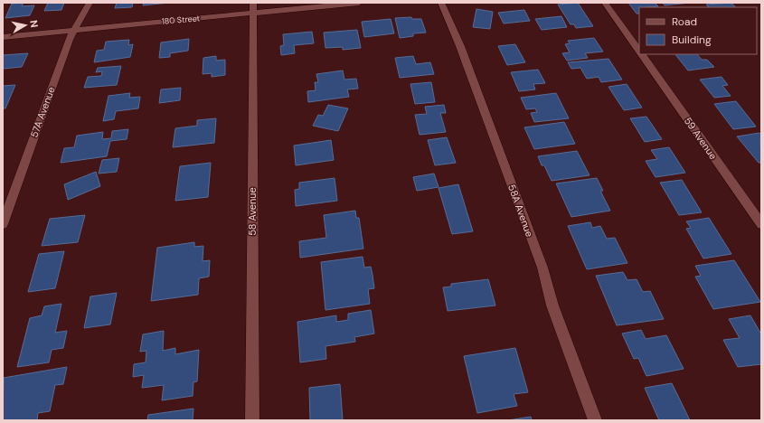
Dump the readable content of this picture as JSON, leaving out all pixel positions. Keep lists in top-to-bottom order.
{
  "streets": {
    "street": [
      "180 Street",
      "57A Avenue",
      "59 Avenue",
      "58A Avenue",
      "58 Avenue"
    ]
  },
  "crossings": [
    ["180 Street", "57A Avenue"],
    ["180 Street", "58 Avenue"]
  ],
  "legend": ["Road", "Building"],
  "north": "right"
}
